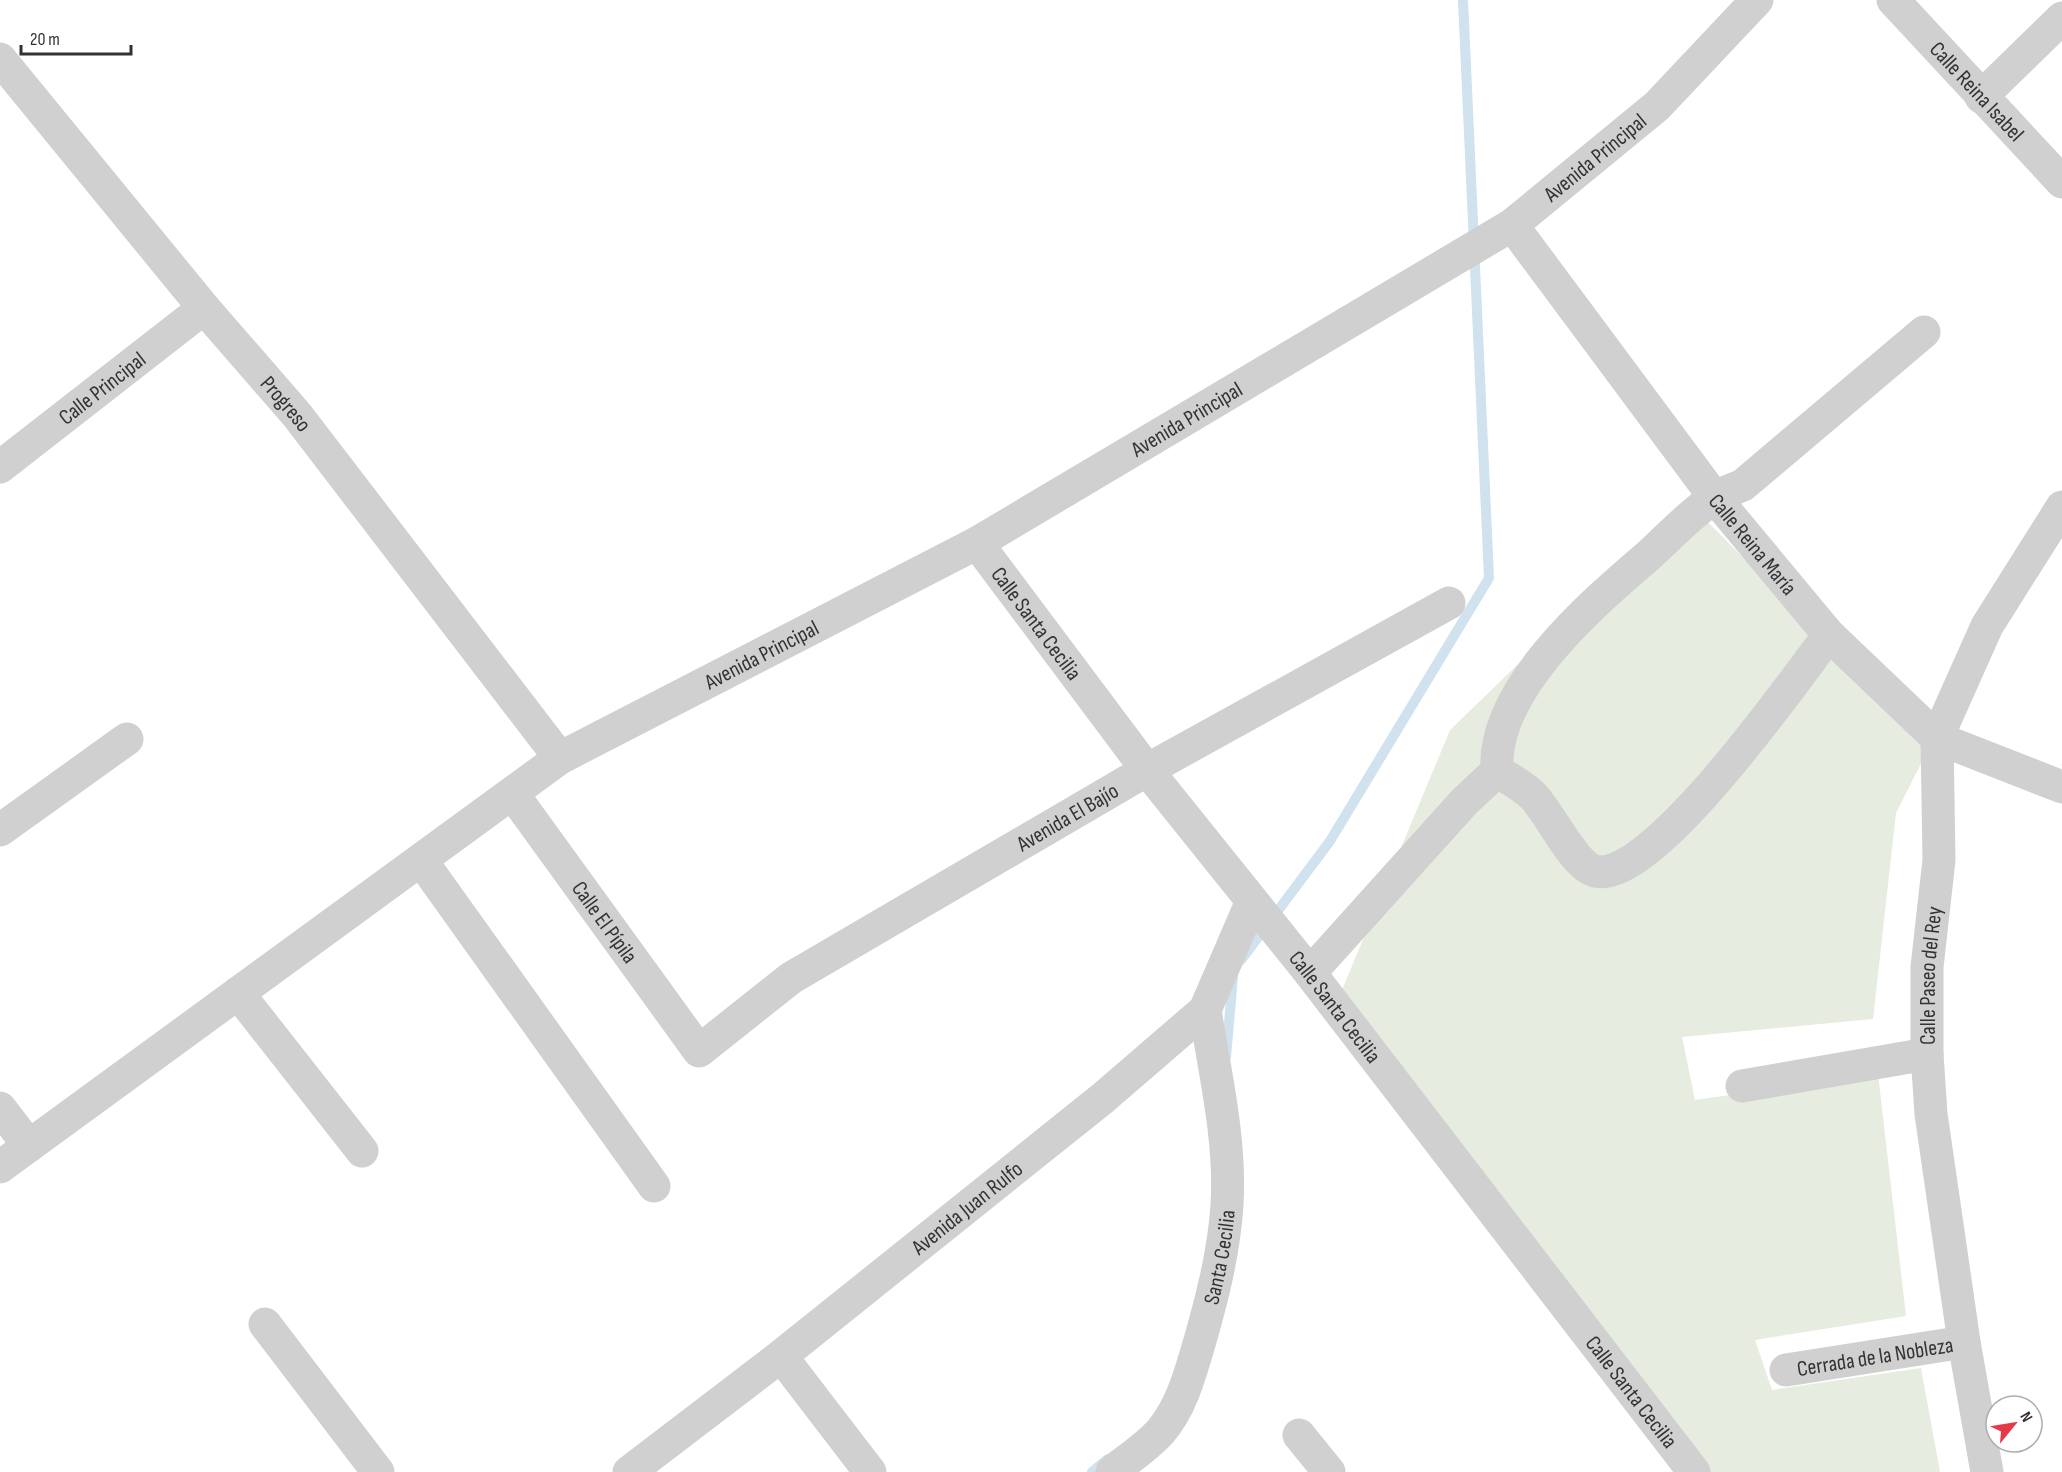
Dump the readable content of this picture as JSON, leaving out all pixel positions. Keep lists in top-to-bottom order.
{
  "streets": {
    "street": [
      "Calle Reina Isabel",
      "Avenida Principal",
      "Calle Principal",
      "Progreso",
      "Calle Reina María",
      "Calle Santa Cecilia",
      "Avenida El Bajío",
      "Calle El Pípila",
      "Calle Paseo del Rey",
      "Avenida Juan Rulfo",
      "Santa Cecilia",
      "Cerrada de la Nobleza"
    ]
  },
  "crossings": [
    ["Avenida Principal", "Progreso"],
    ["Avenida Principal", "Calle Reina María"],
    ["Avenida Principal", "Calle Santa Cecilia"],
    ["Avenida Principal", "Calle El Pípila"],
    ["Calle Principal", "Progreso"],
    ["Calle Reina María", "Calle Paseo del Rey"],
    ["Calle Santa Cecilia", "Avenida El Bajío"],
    ["Calle Santa Cecilia", "Avenida Juan Rulfo"],
    ["Avenida El Bajío", "Calle El Pípila"],
    ["Calle Paseo del Rey", "Cerrada de la Nobleza"],
    ["Avenida Juan Rulfo", "Santa Cecilia"]
  ],
  "scale_bar": "20 m",
  "north": "top right"
}
